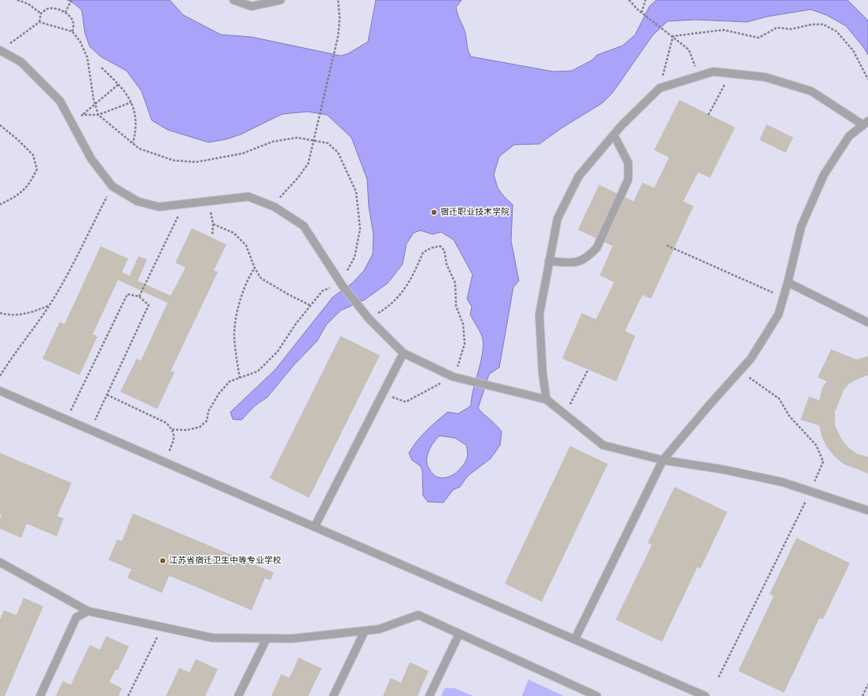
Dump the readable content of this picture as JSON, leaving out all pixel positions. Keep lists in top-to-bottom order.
{
  "places": ["宿迁职业技术学院", "江苏省宿迁卫生中等专业学校"]
}
